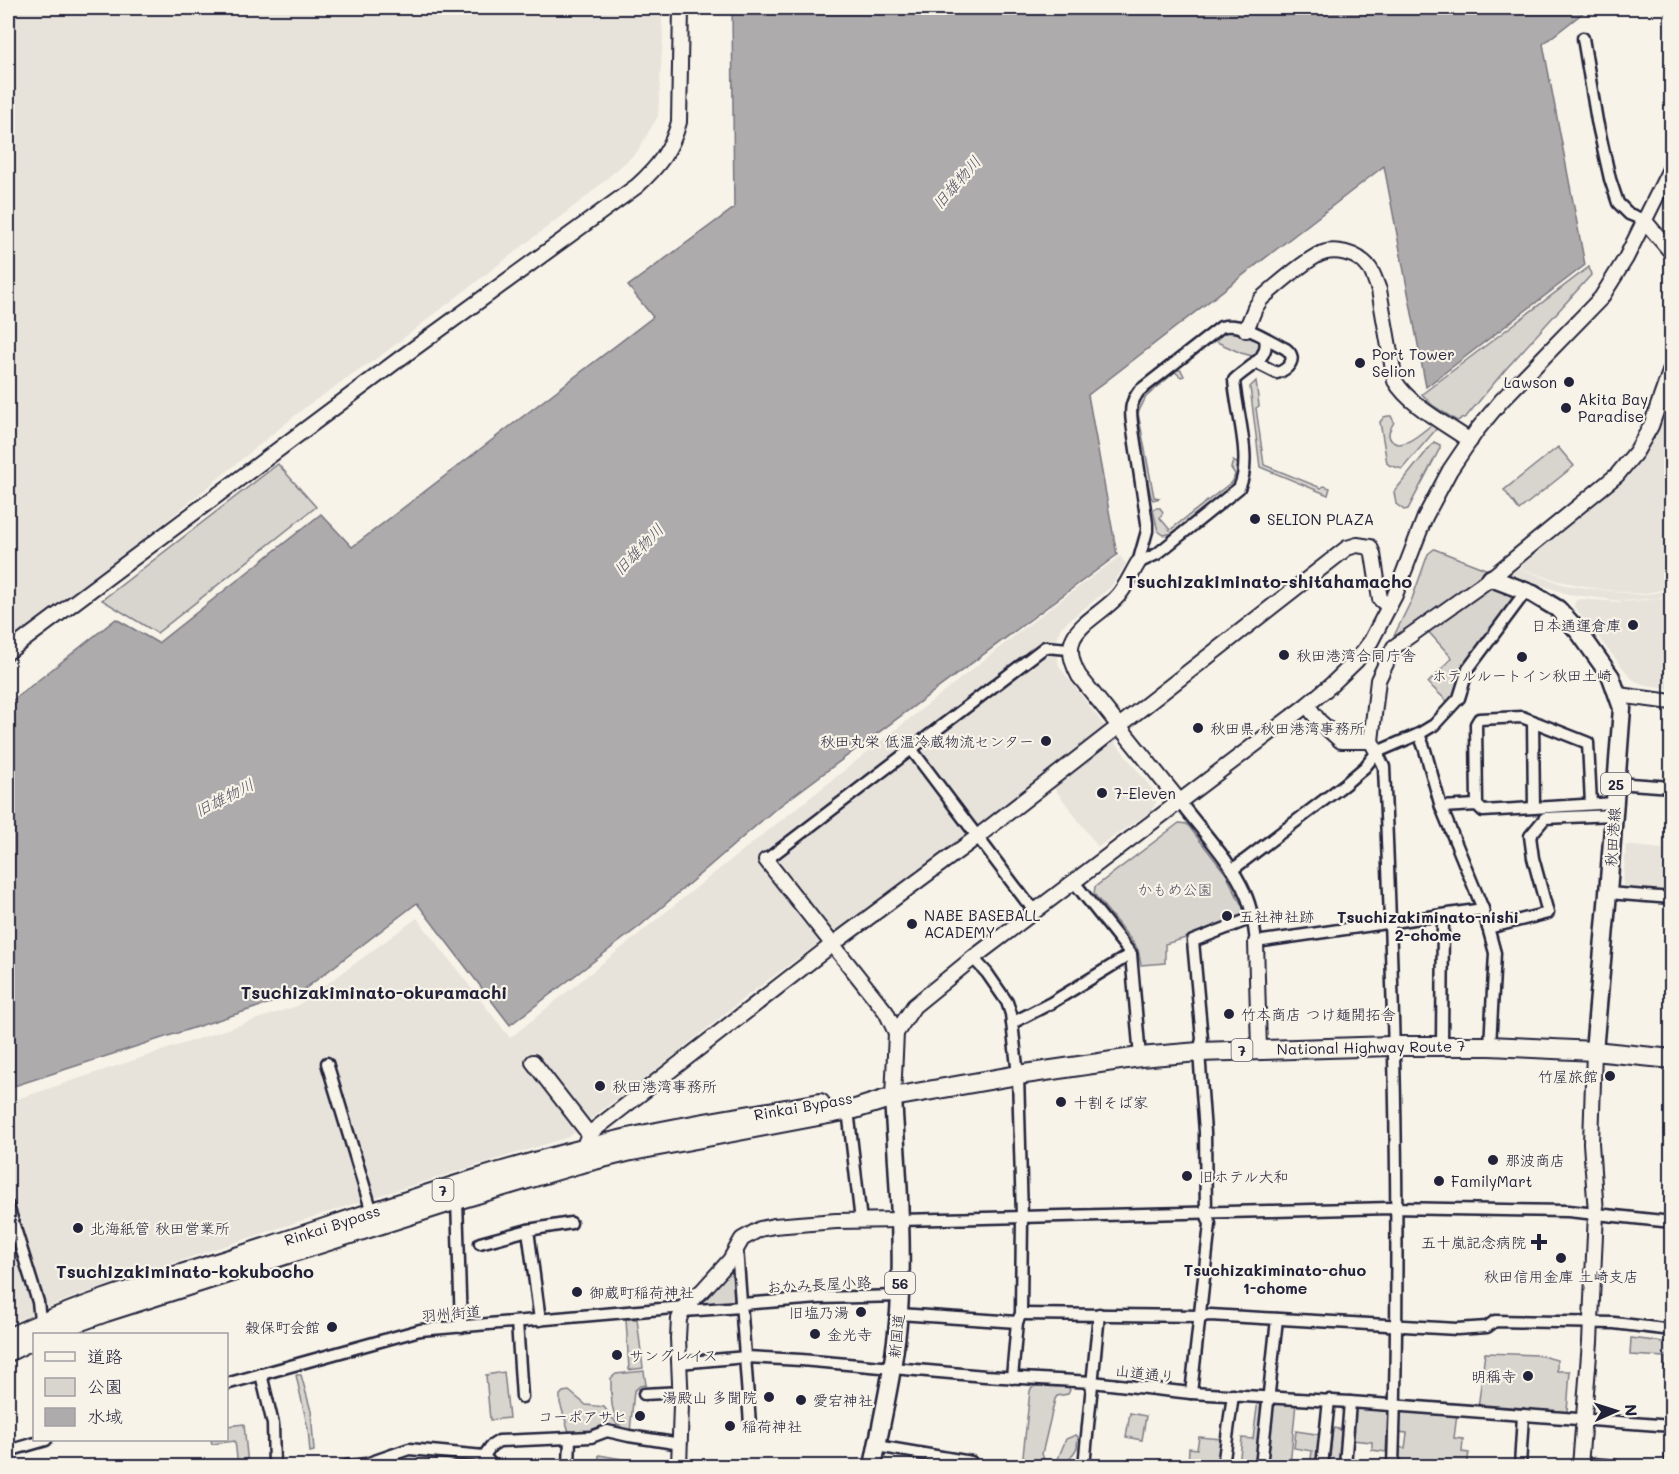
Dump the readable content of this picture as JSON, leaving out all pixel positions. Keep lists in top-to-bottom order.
{
  "streets": {
    "highway": ["National Highway Route 7", "7", "Rinkai Bypass"],
    "main road": [
      "25",
      "秋田港線",
      "56",
      "新国道"
    ],
    "street": ["おかみ長屋小路", "羽州街道", "山道通り"]
  },
  "crossings": [
    ["秋田港線", "National Highway Route 7"],
    ["National Highway Route 7", "Rinkai Bypass"],
    ["National Highway Route 7", "新国道"],
    ["Rinkai Bypass", "新国道"],
    ["おかみ長屋小路", "羽州街道"],
    ["おかみ長屋小路", "新国道"],
    ["新国道", "山道通り"]
  ],
  "districts": [
    "Tsuchizakiminato-shitahamacho",
    "Tsuchizakiminato-nishi 2-chome",
    "Tsuchizakiminato-okuramachi",
    "Tsuchizakiminato-chuo 1-chome",
    "Tsuchizakiminato-kokubocho"
  ],
  "water": ["旧雄物川"],
  "parks": ["かもめ公園"],
  "places": {
    "other": [
      "Port Tower Selion",
      "Lawson",
      "Akita Bay Paradise",
      "SELION PLAZA",
      "日本通運倉庫",
      "秋田港湾合同庁舎",
      "ホテルルートイン秋田土崎",
      "秋田県 秋田港湾事務所",
      "秋田丸栄 低温冷蔵物流センター",
      "7-Eleven",
      "五社神社跡",
      "NABE BASEBALL ACADEMY",
      "竹本商店 つけ麺開拓舎",
      "竹屋旅館",
      "秋田港湾事務所",
      "十割そば家",
      "那波商店",
      "旧ホテル大和",
      "FamilyMart",
      "北海紙管 秋田営業所",
      "秋田信用金庫 土崎支店",
      "御蔵町稲荷神社",
      "旧塩乃湯",
      "穀保町会館",
      "金光寺",
      "サングレイス",
      "明稱寺",
      "湯殿山 多聞院",
      "愛宕神社",
      "コーポアサヒ",
      "稲荷神社"
    ],
    "health": ["五十嵐記念病院"]
  },
  "legend": ["道路", "公園", "水域"],
  "north": "right"
}
